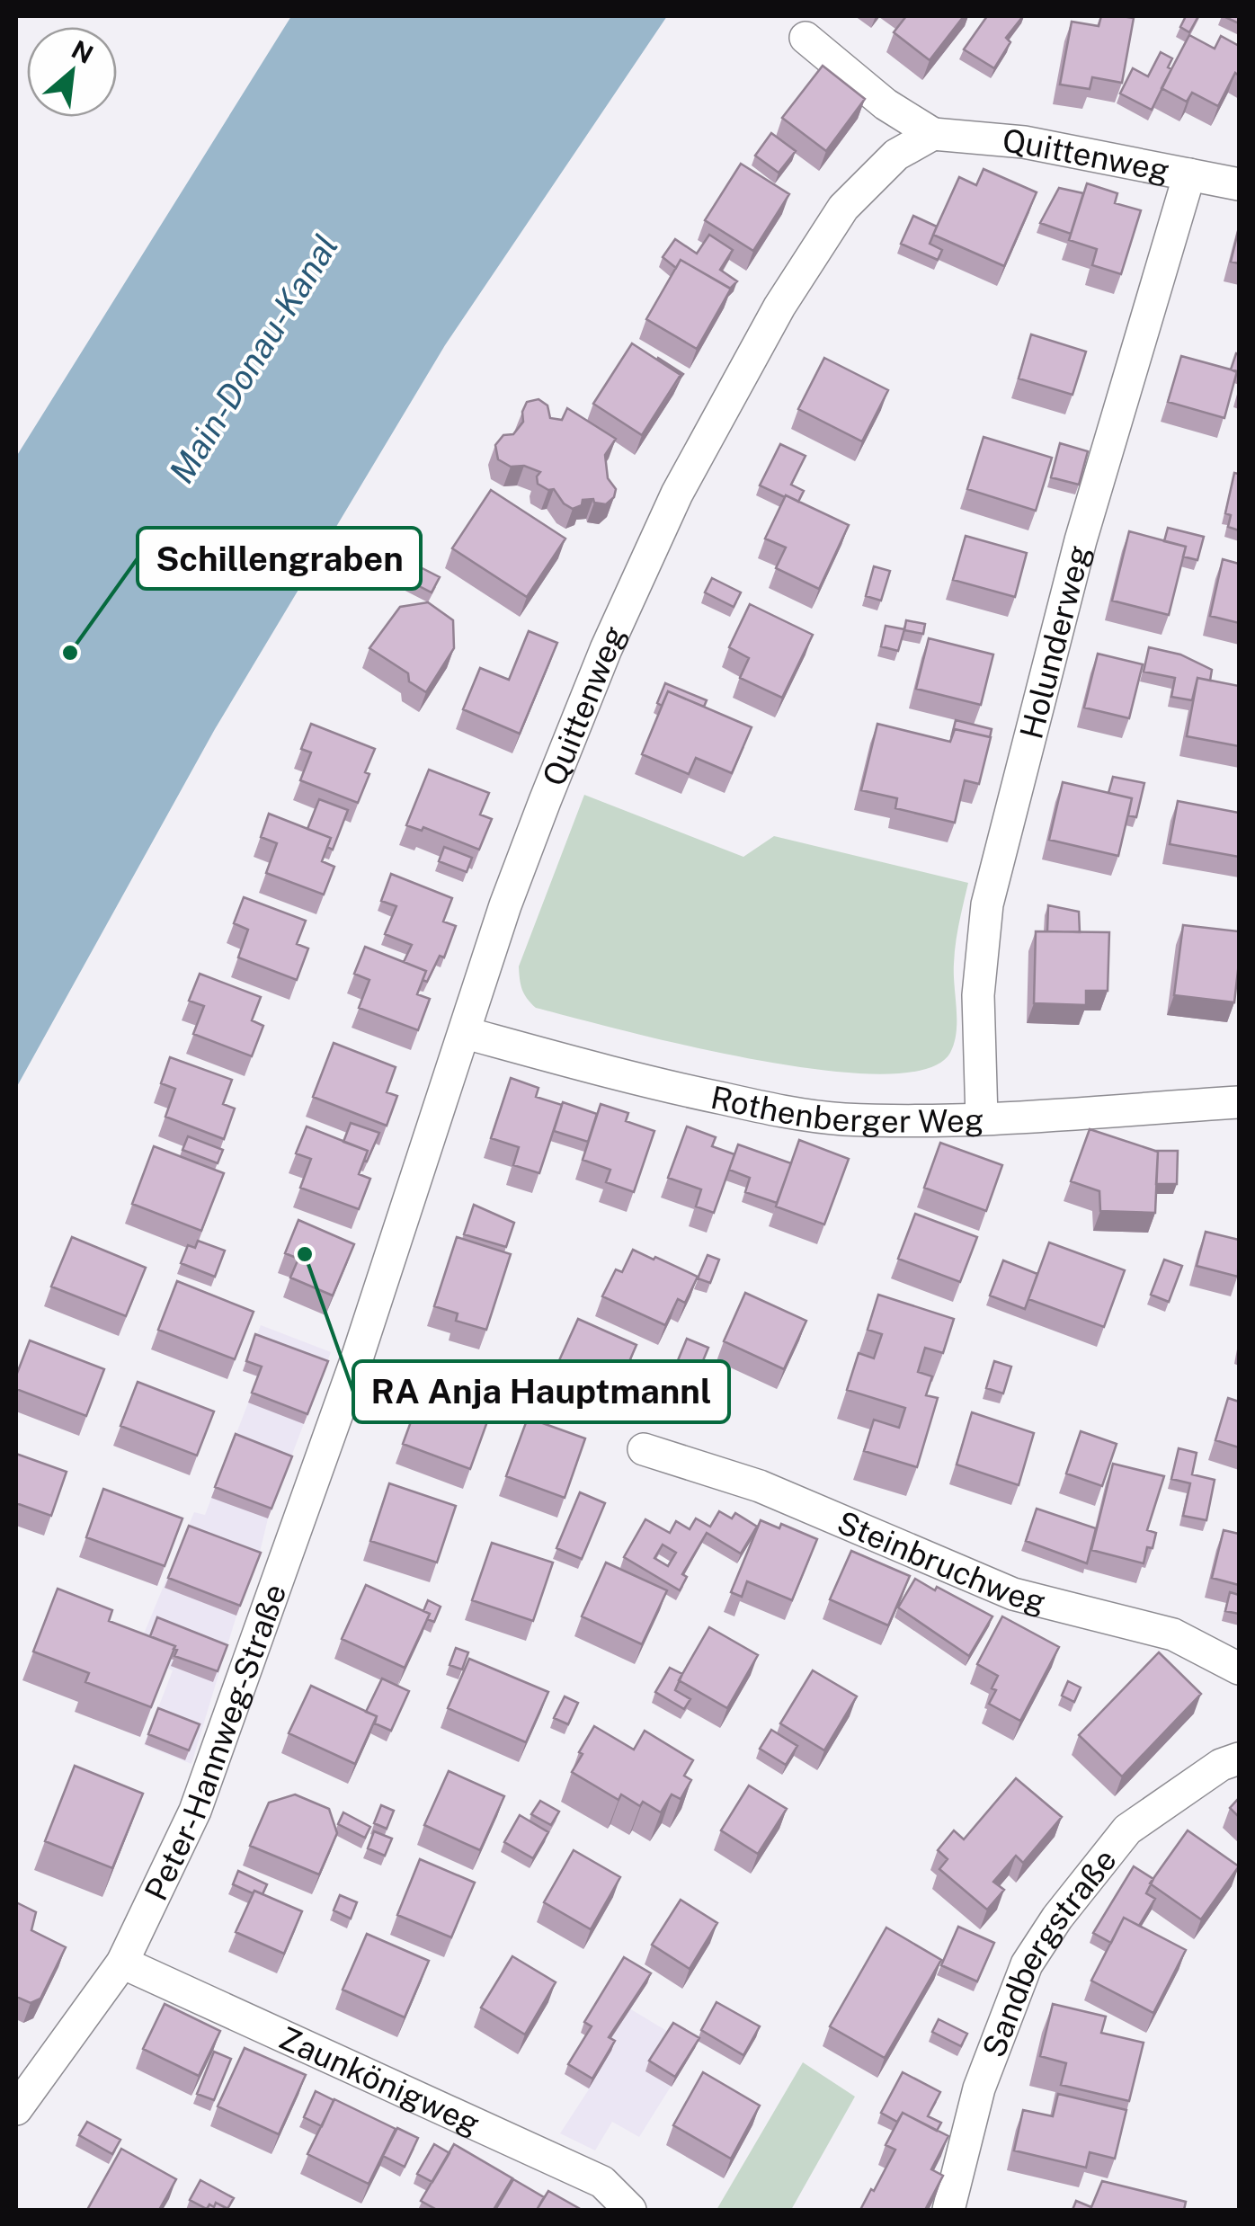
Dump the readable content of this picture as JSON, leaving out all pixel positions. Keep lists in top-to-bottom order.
{
  "streets": {
    "street": [
      "Quittenweg",
      "Holunderweg",
      "Rothenberger Weg",
      "Steinbruchweg",
      "Peter-Hannweg-Straße",
      "Sandbergstraße",
      "Zaunkönigweg"
    ]
  },
  "crossings": [
    ["Quittenweg", "Holunderweg"],
    ["Quittenweg", "Rothenberger Weg"],
    ["Quittenweg", "Peter-Hannweg-Straße"],
    ["Holunderweg", "Rothenberger Weg"],
    ["Peter-Hannweg-Straße", "Zaunkönigweg"]
  ],
  "water": ["Main-Donau-Kanal"],
  "places": ["Schillengraben", "RA Anja Hauptmannl"],
  "north": "top right"
}
